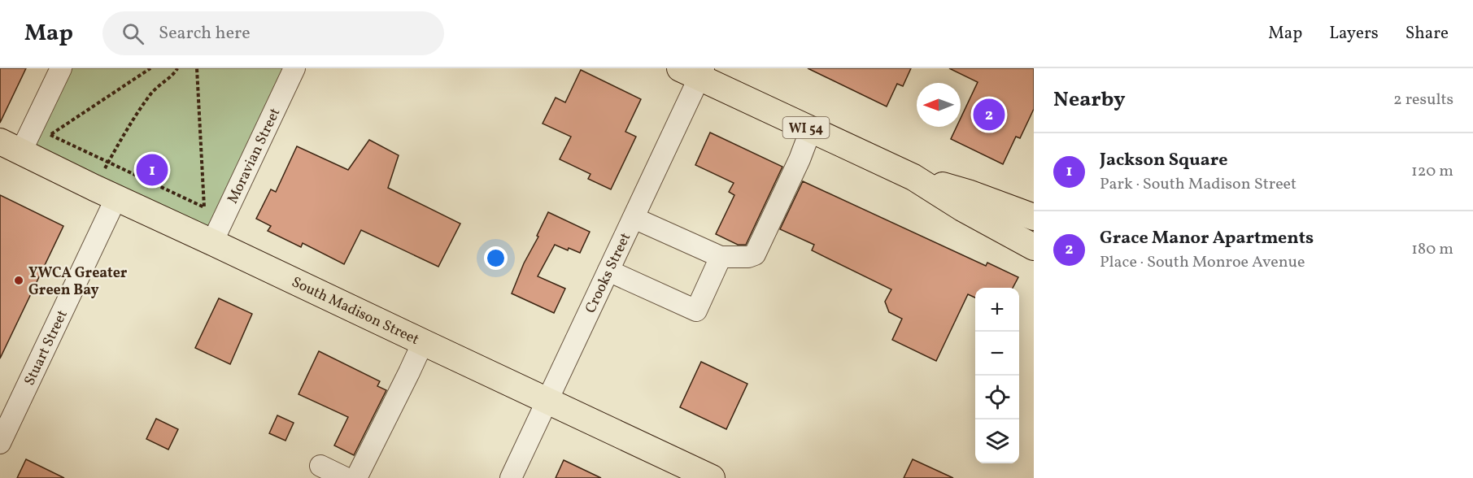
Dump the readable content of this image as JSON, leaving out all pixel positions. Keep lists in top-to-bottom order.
{
  "streets": {
    "main road": ["WI 54", "South Madison Street"],
    "street": ["Moravian Street", "Crooks Street", "Stuart Street"]
  },
  "crossings": [
    ["WI 54", "Crooks Street"],
    ["Moravian Street", "South Madison Street"],
    ["Crooks Street", "South Madison Street"],
    ["South Madison Street", "Stuart Street"]
  ],
  "places": ["YWCA Greater Green Bay"],
  "north": "left",
  "page": {
    "header": "Map",
    "search": "Search here",
    "nav": ["Map", "Layers", "Share"],
    "heading": ["Nearby", "2 results"],
    "pins": ["2", "1"],
    "list": [
      {
        "mark": "1",
        "name": "Jackson Square",
        "note": "Park · South Madison Street",
        "value": "120 m"
      },
      {
        "mark": "2",
        "name": "Grace Manor Apartments",
        "note": "Place · South Monroe Avenue",
        "value": "180 m"
      }
    ],
    "map_buttons": ["+", "−"]
  }
}
